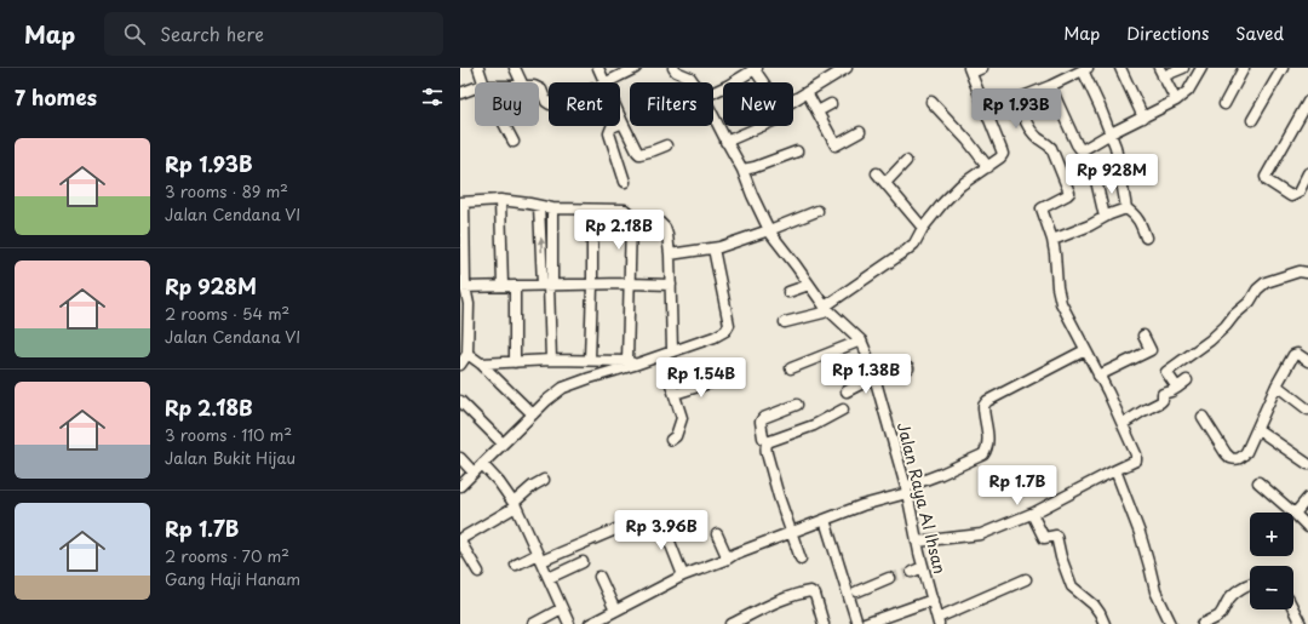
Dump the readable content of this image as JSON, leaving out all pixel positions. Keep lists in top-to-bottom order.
{
  "streets": {
    "street": ["Jalan Raya Al Ihsan"]
  },
  "page": {
    "header": "Map",
    "search": "Search here",
    "nav": ["Map", "Directions", "Saved"],
    "heading": "7 homes",
    "chip": [
      "Buy",
      "Rent",
      "Filters",
      "New"
    ],
    "price": [
      "Rp 1.93B",
      "Rp 928M",
      "Rp 2.18B",
      "Rp 1.38B",
      "Rp 1.54B",
      "Rp 1.7B",
      "Rp 3.96B"
    ],
    "list": [
      {
        "name": "Rp 1.93B",
        "note": "3 rooms · 89 m² · Jalan Cendana VI"
      },
      {
        "name": "Rp 928M",
        "note": "2 rooms · 54 m² · Jalan Cendana VI"
      },
      {
        "name": "Rp 2.18B",
        "note": "3 rooms · 110 m² · Jalan Bukit Hijau"
      },
      {
        "name": "Rp 1.7B",
        "note": "2 rooms · 70 m² · Gang Haji Hanam"
      }
    ],
    "map_buttons": ["+", "−"]
  }
}
